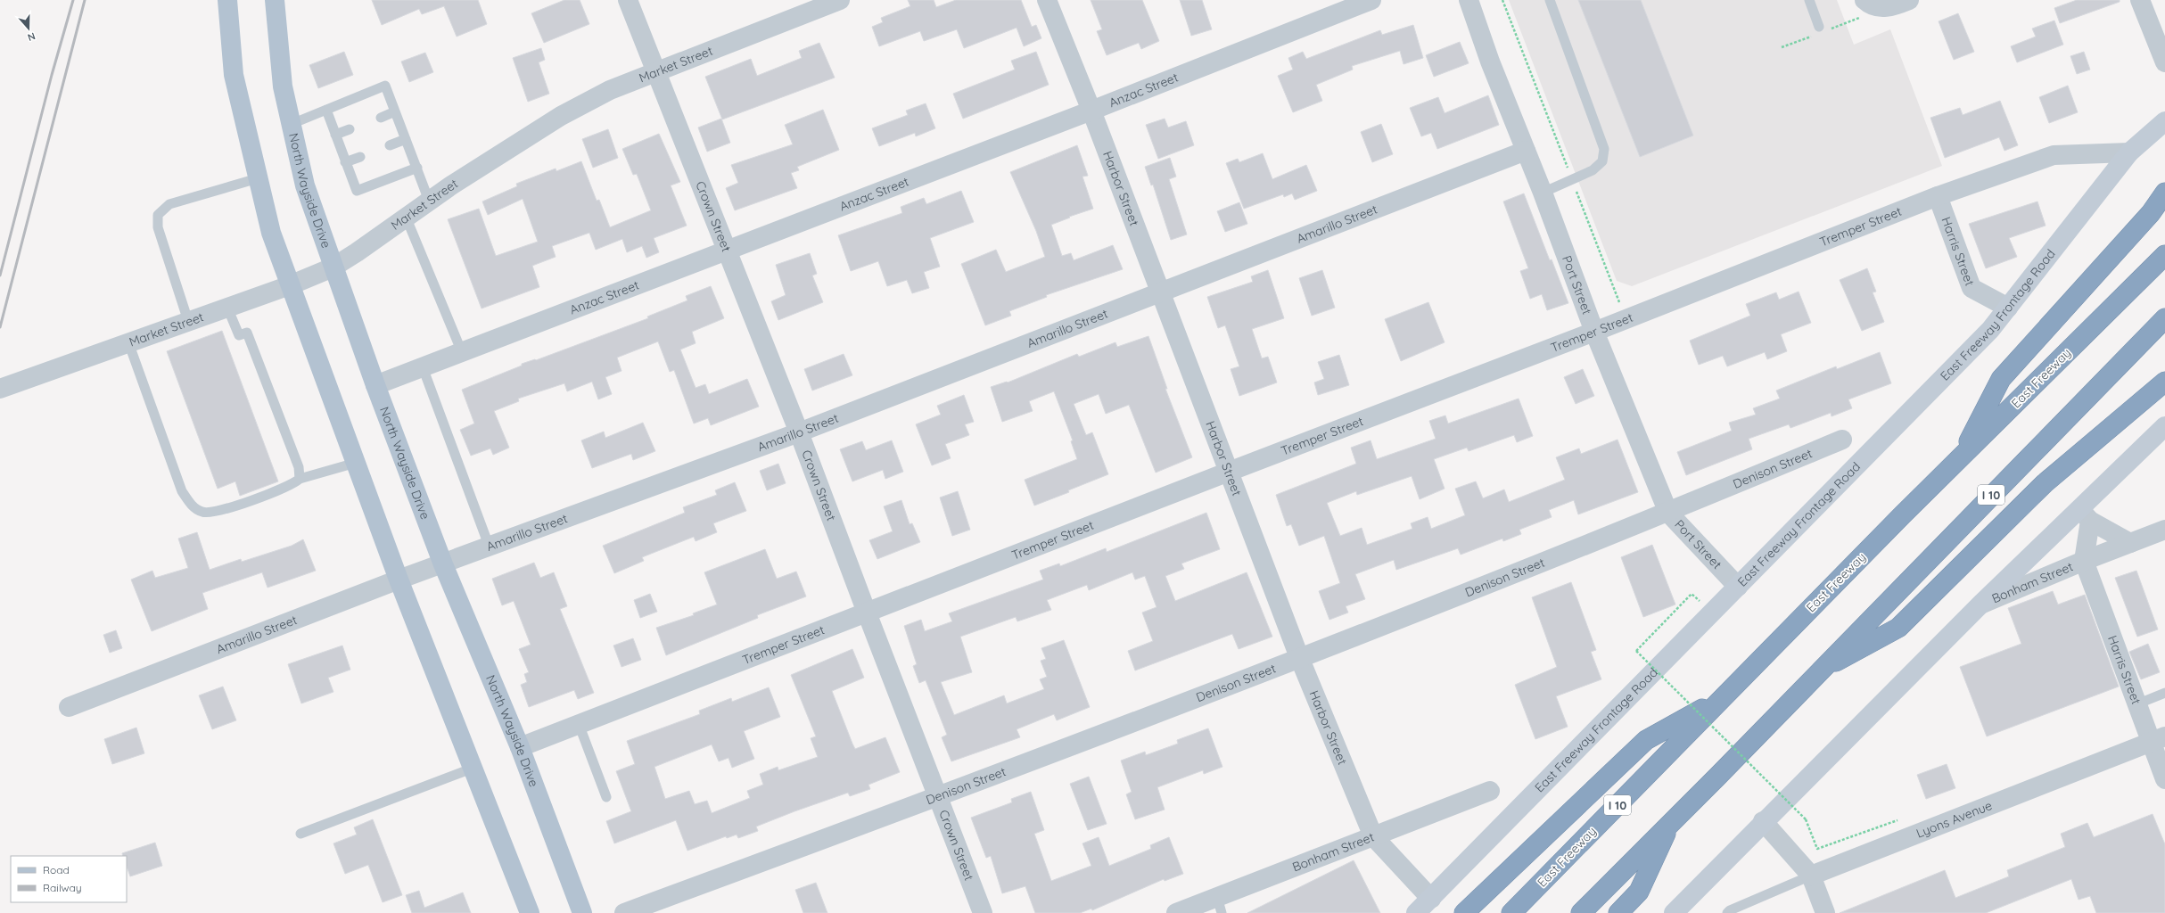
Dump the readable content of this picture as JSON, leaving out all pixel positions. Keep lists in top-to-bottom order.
{
  "streets": {
    "highway": ["East Freeway", "I 10"],
    "main road": ["North Wayside Drive", "East Freeway Frontage Road"],
    "street": [
      "Market Street",
      "Anzac Street",
      "Harbor Street",
      "Crown Street",
      "Amarillo Street",
      "Tremper Street",
      "Harris Street",
      "Port Street",
      "Denison Street",
      "Bonham Street",
      "Lyons Avenue"
    ]
  },
  "crossings": [
    ["Market Street", "North Wayside Drive"],
    ["Market Street", "Crown Street"],
    ["Anzac Street", "Harbor Street"],
    ["Anzac Street", "North Wayside Drive"],
    ["Anzac Street", "Crown Street"],
    ["Harbor Street", "Amarillo Street"],
    ["Harbor Street", "Tremper Street"],
    ["Harbor Street", "East Freeway Frontage Road"],
    ["Harbor Street", "Denison Street"],
    ["Harbor Street", "Bonham Street"],
    ["North Wayside Drive", "Amarillo Street"],
    ["North Wayside Drive", "Tremper Street"],
    ["Crown Street", "Amarillo Street"],
    ["Crown Street", "Tremper Street"],
    ["Crown Street", "Denison Street"],
    ["Amarillo Street", "Port Street"],
    ["Tremper Street", "Harris Street"],
    ["Tremper Street", "Port Street"],
    ["Tremper Street", "East Freeway Frontage Road"],
    ["Harris Street", "East Freeway Frontage Road"],
    ["Harris Street", "Bonham Street"],
    ["Harris Street", "Lyons Avenue"],
    ["Port Street", "East Freeway Frontage Road"],
    ["Port Street", "Denison Street"]
  ],
  "legend": ["Road", "Railway"],
  "north": "bottom"
}
